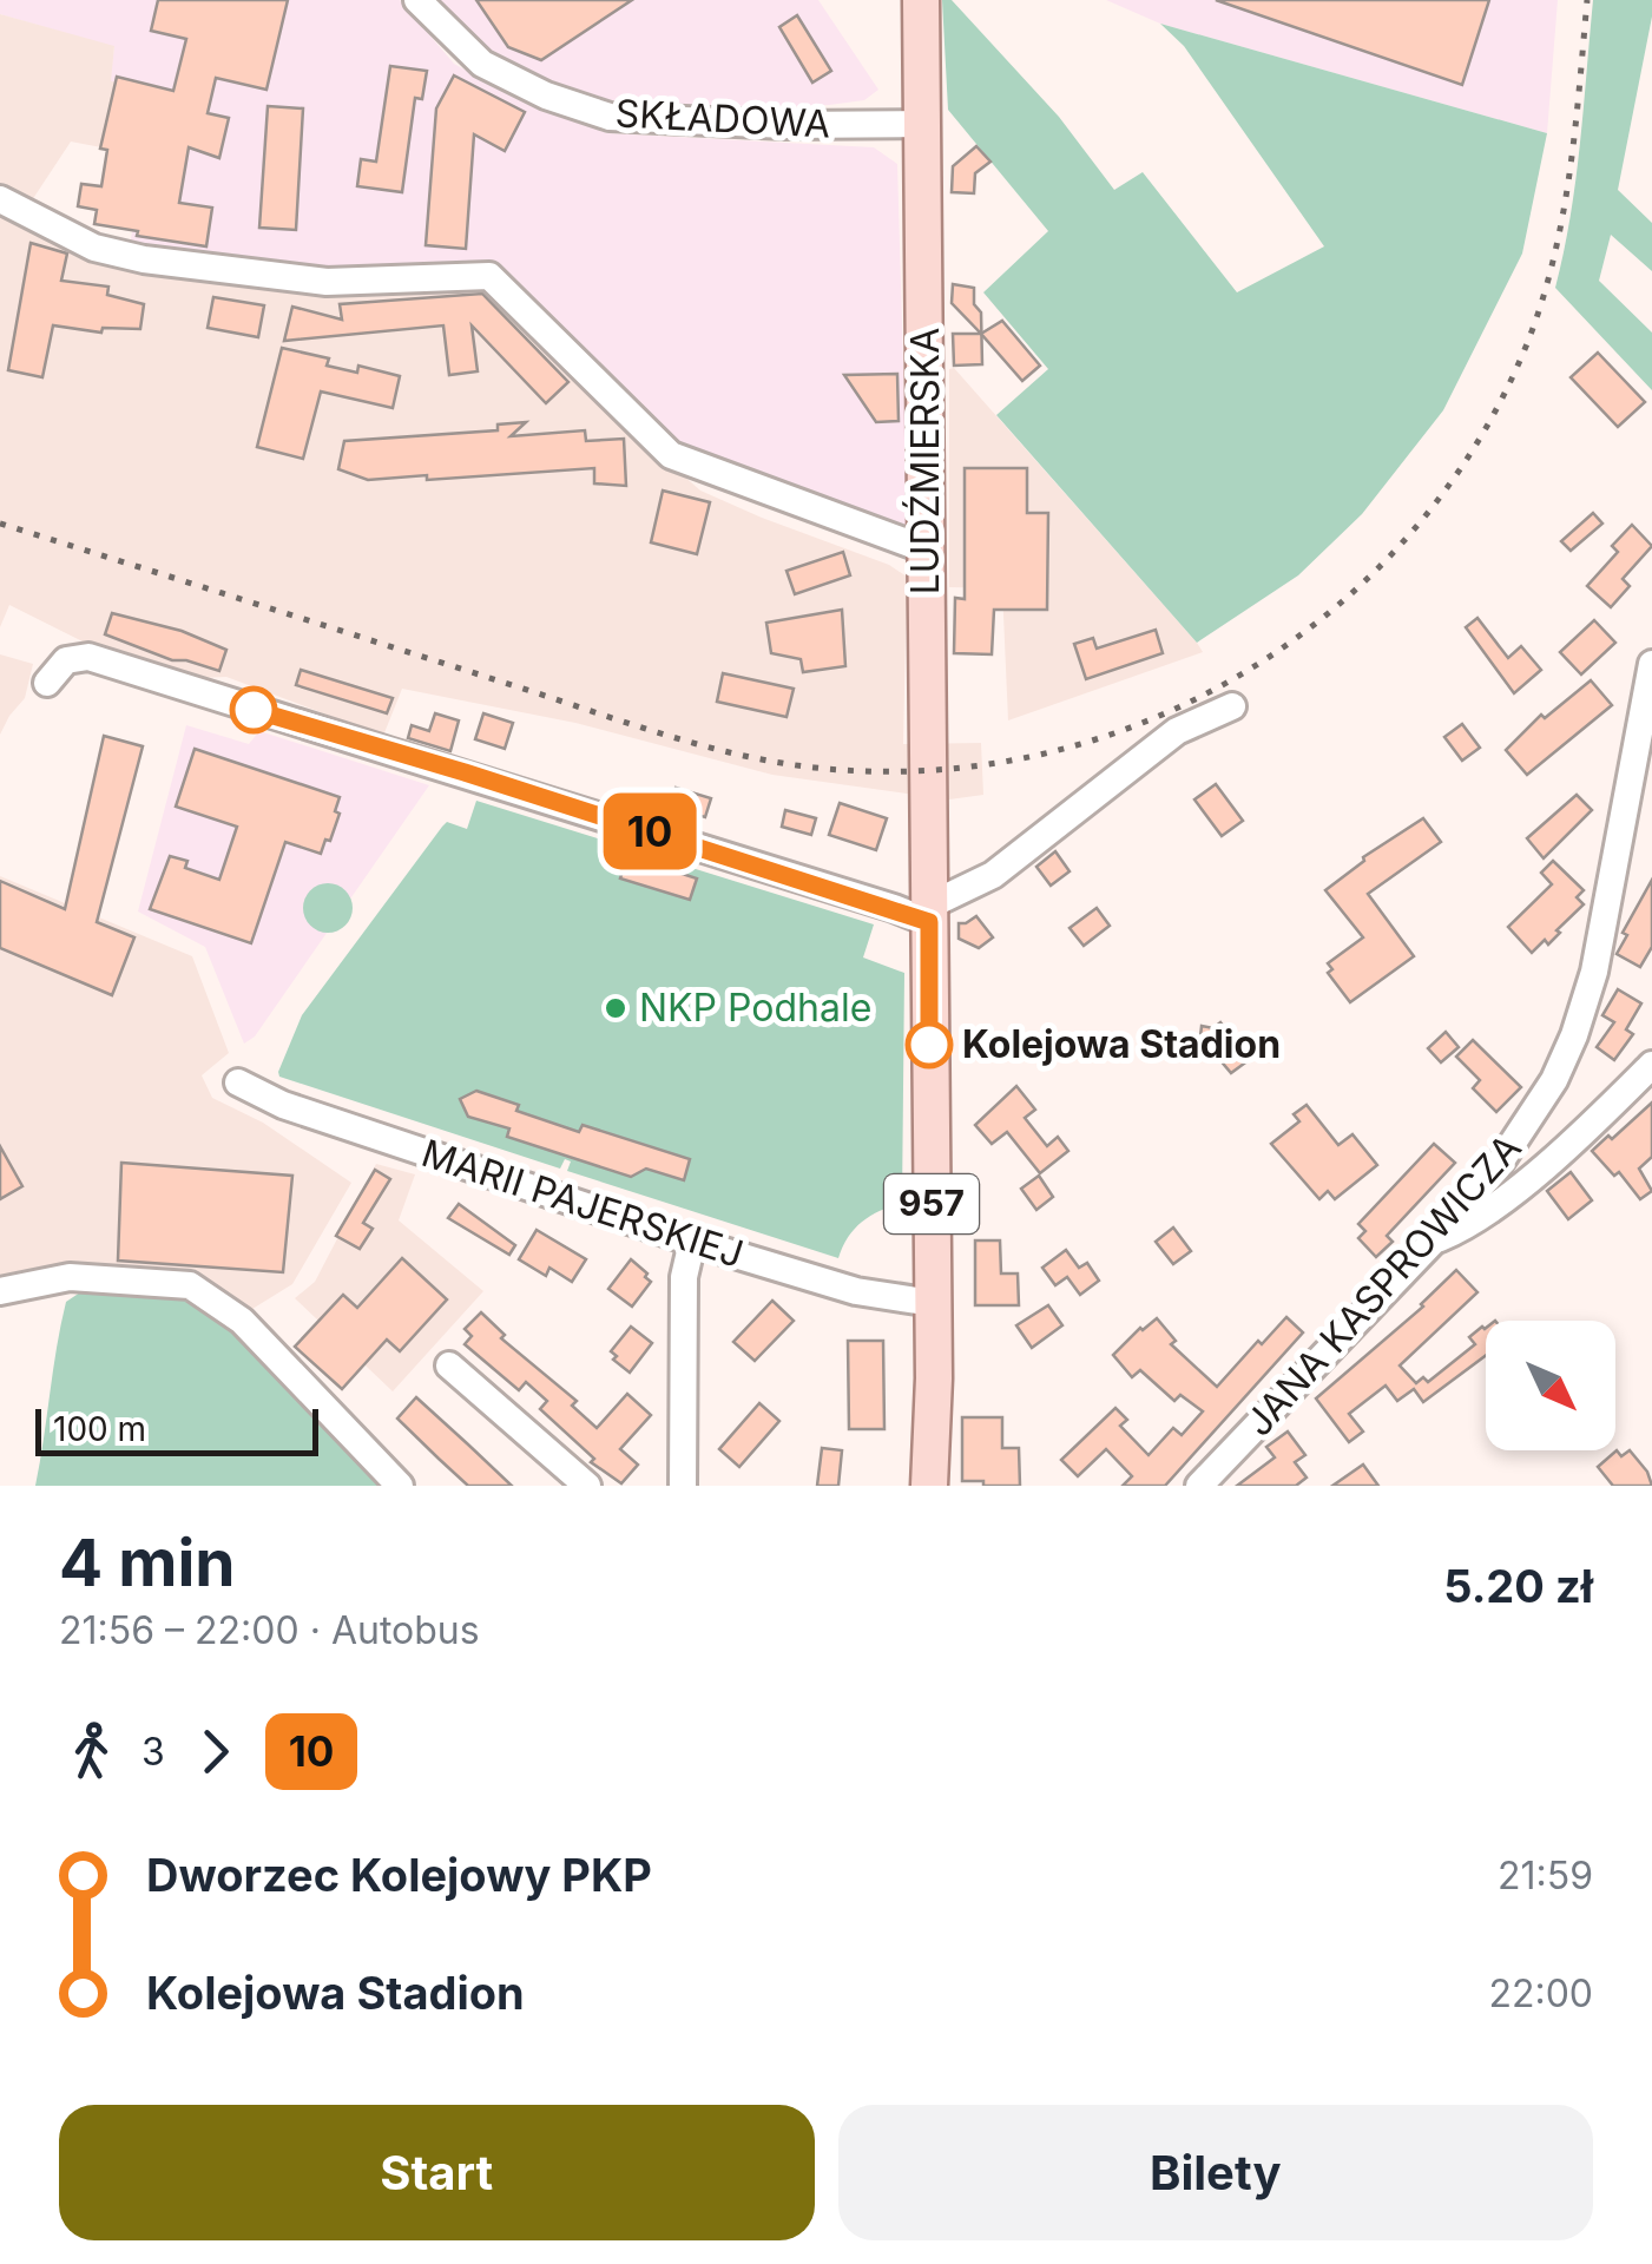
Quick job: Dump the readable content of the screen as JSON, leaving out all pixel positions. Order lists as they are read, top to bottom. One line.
{"streets":{"main road":["LUDŹMIERSKA","957"],"street":["SKŁADOWA","MARII PAJERSKIEJ","JANA KASPROWICZA"]},"crossings":[["SKŁADOWA","LUDŹMIERSKA"],["LUDŹMIERSKA","957"],["MARII PAJERSKIEJ","957"]],"places":["NKP Podhale","Kolejowa Stadion"],"lines":["bus line 10"],"scale_bar":"100 m","north":"bottom right","page":{"on_map":"10","scale":"100 m","heading":["4 min","21:56 – 22:00 · Autobus","5.20 zł"],"legs":["3","10"],"list":[{"name":"Dworzec Kolejowy PKP","value":"21:59"},{"name":"Kolejowa Stadion","value":"22:00"}],"buttons":["Start","Bilety"]}}
